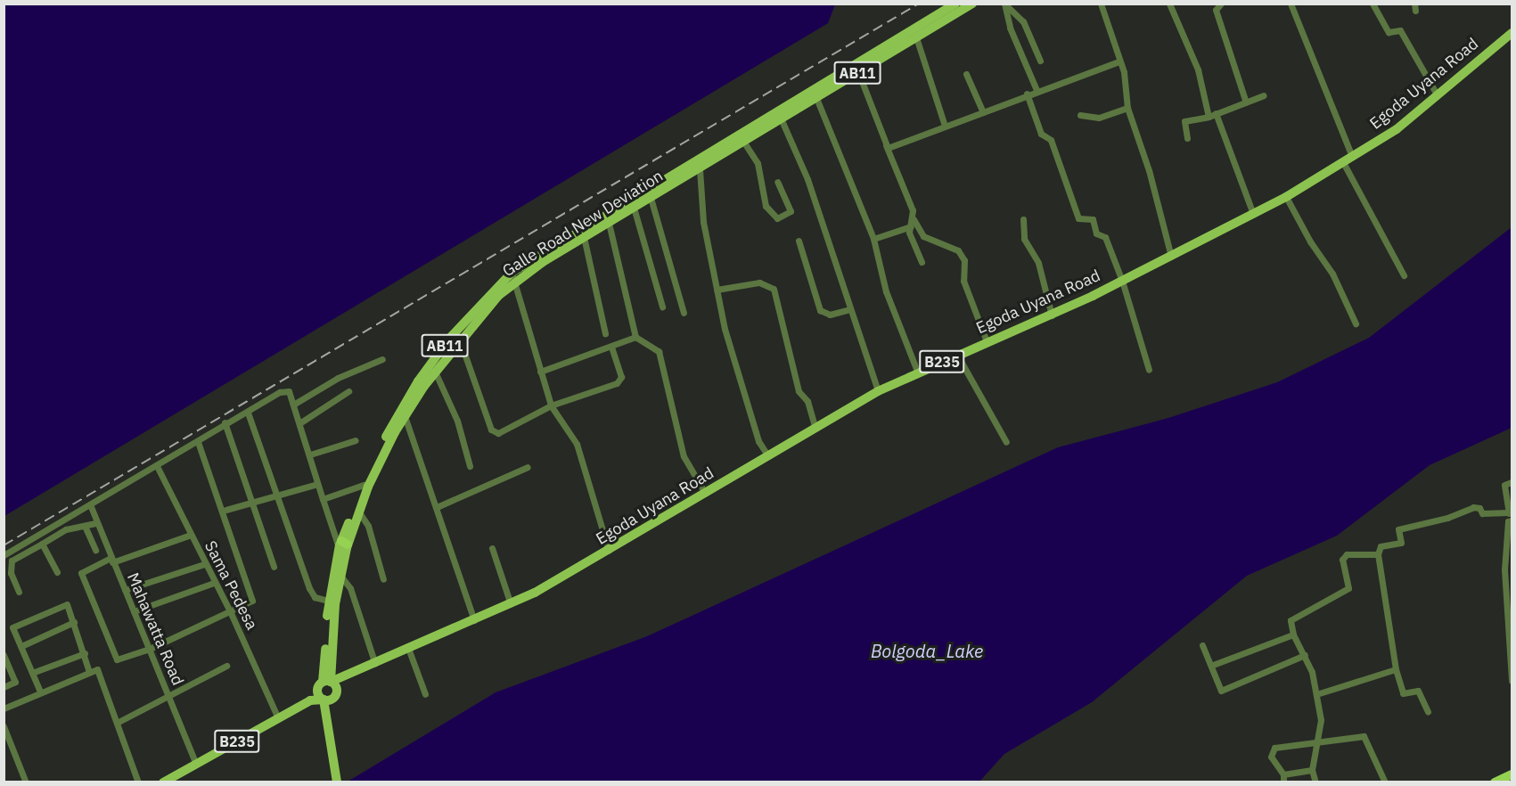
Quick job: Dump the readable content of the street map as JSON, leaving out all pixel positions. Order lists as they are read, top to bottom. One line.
{"streets":{"main road":["AB11","Egoda Uyana Road","Galle Road New Deviation","B235"],"street":["Sama Pedesa","Mahawatta Road"]},"crossings":[["Egoda Uyana Road","Galle Road New Deviation"],["Egoda Uyana Road","B235"],["Galle Road New Deviation","B235"],["B235","Sama Pedesa"],["B235","Mahawatta Road"]],"water":["Bolgoda_Lake"]}
